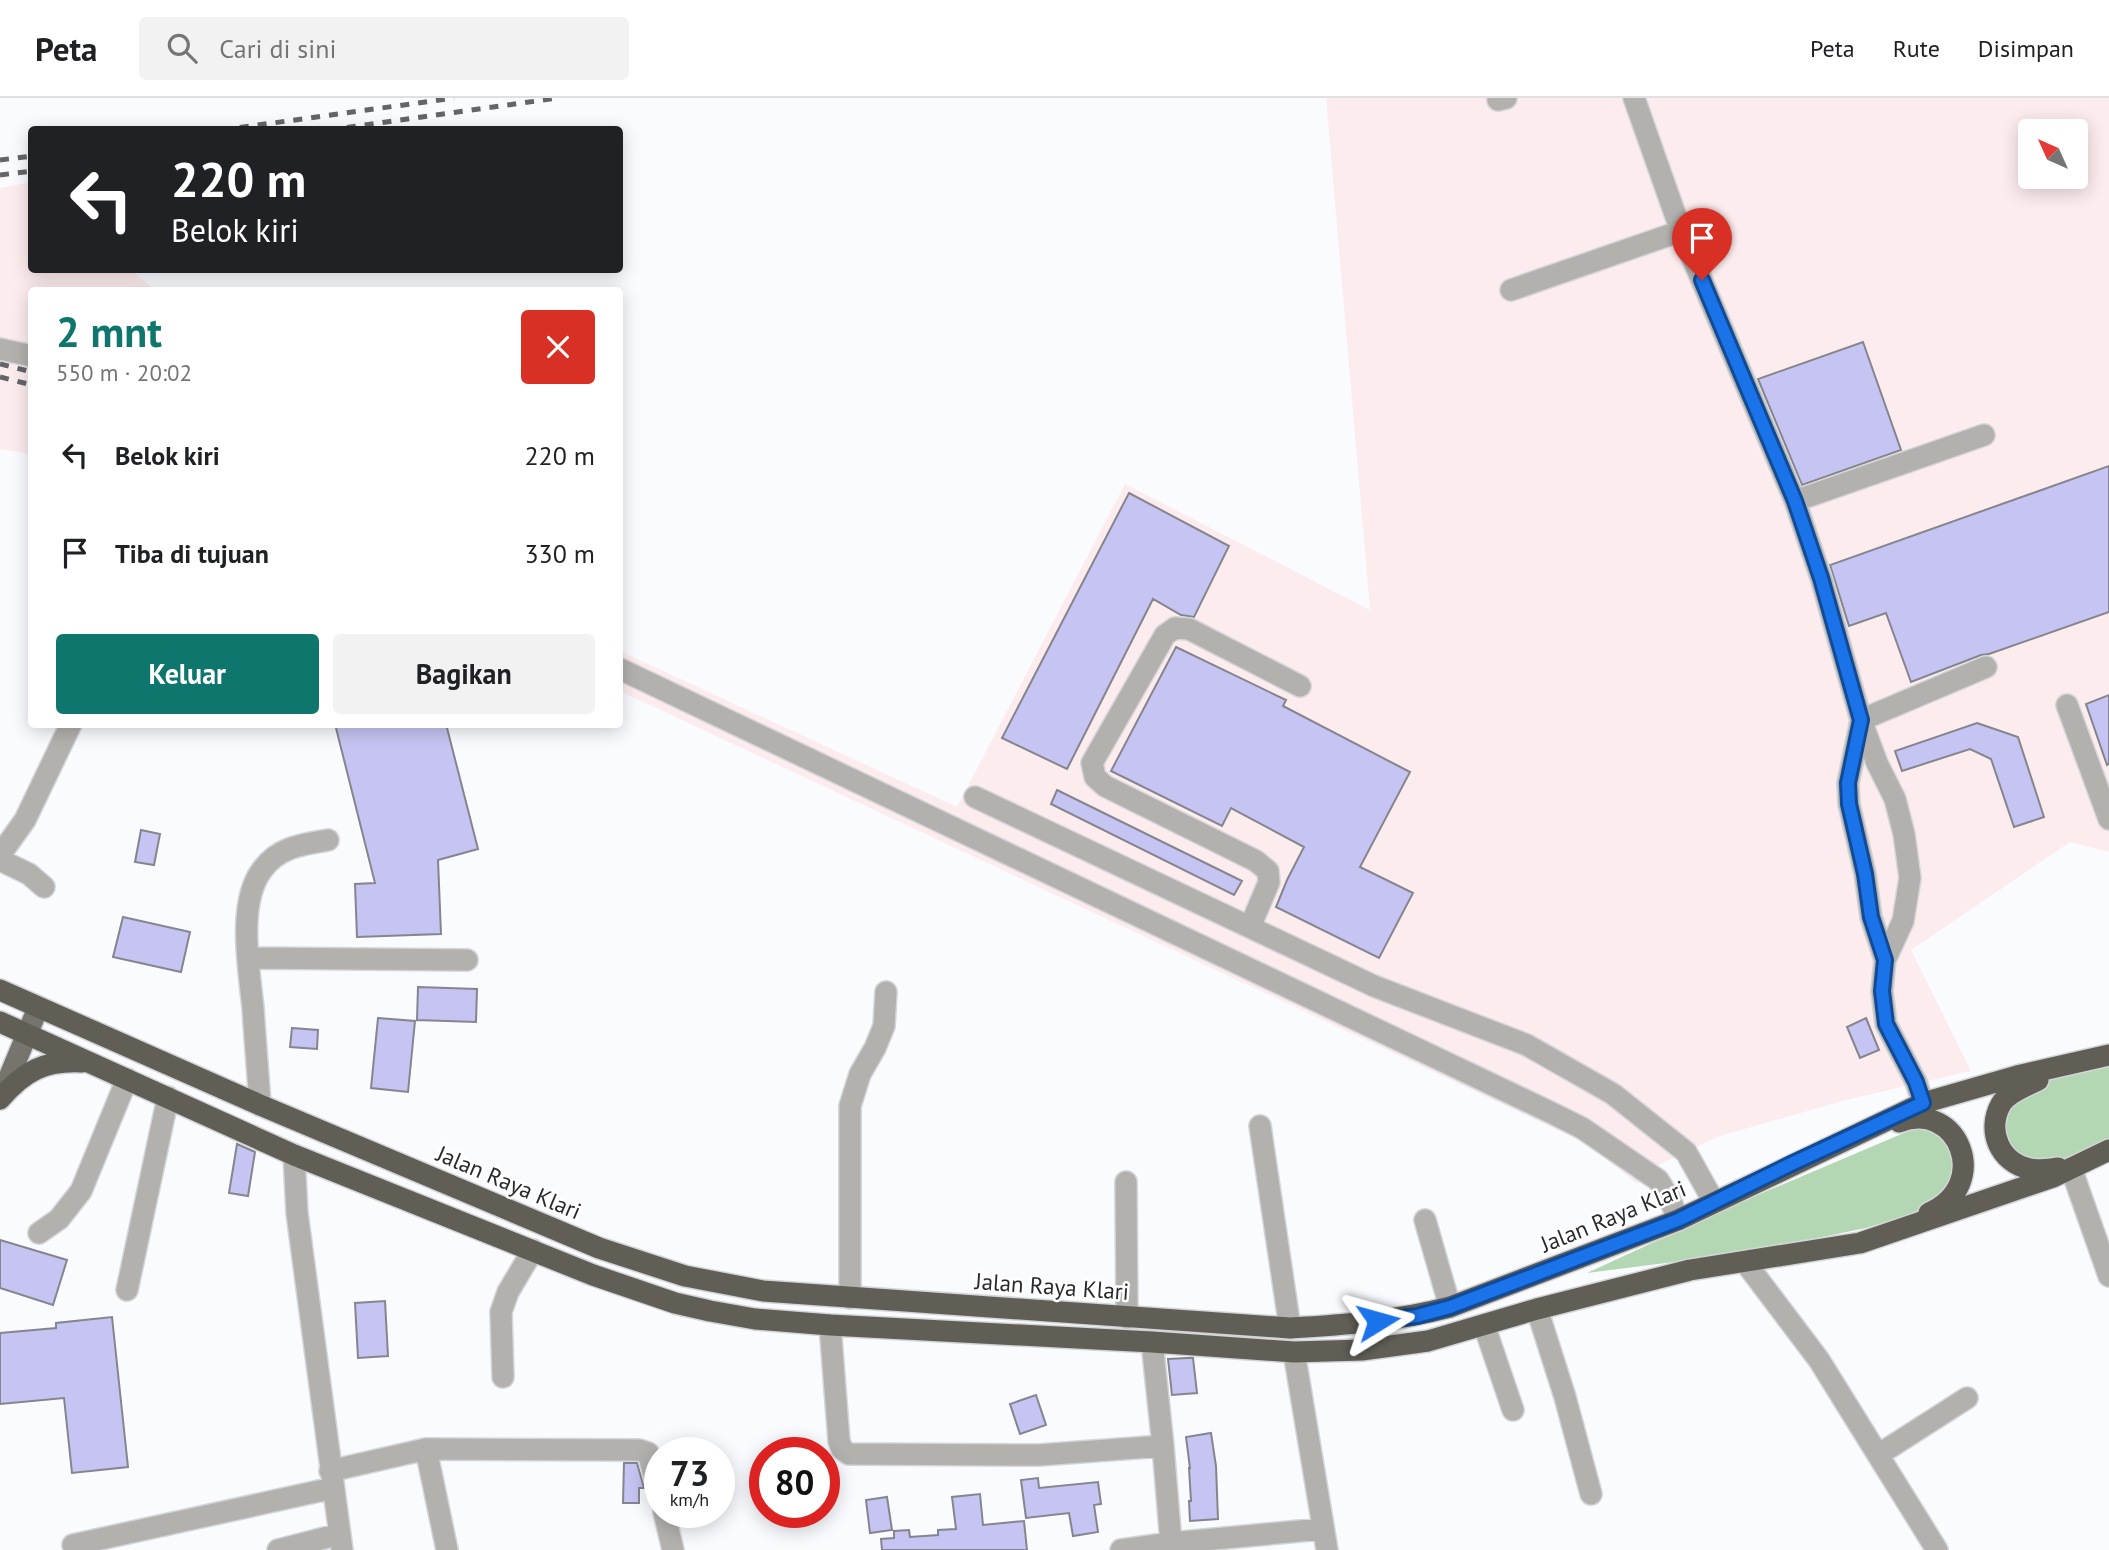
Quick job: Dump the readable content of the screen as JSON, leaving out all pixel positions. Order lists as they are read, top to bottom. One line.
{"streets":{"highway":["Jalan Raya Klari"]},"north":"top left","page":{"header":"Peta","search":"Cari di sini","nav":["Peta","Rute","Disimpan"],"turn":["220 m","Belok kiri"],"heading":["2 mnt","550 m · 20:02"],"list":[{"name":"Belok kiri","value":"220 m"},{"name":"Tiba di tujuan","value":"330 m"}],"buttons":["Keluar","Bagikan"],"speed":"73 km/h","limit":"80"}}
